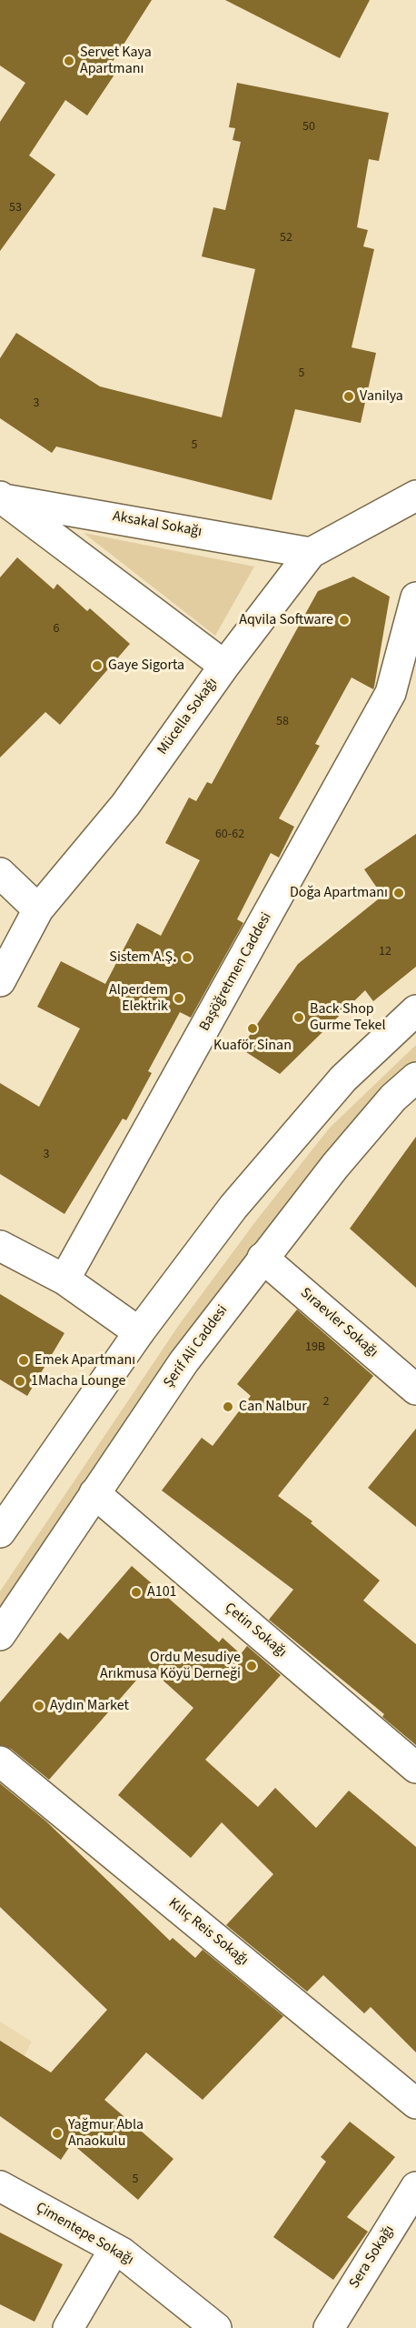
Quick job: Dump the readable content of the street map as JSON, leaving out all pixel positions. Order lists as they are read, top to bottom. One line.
{"streets":{"street":["Aksakal Sokağı","Mücella Sokağı","Başöğretmen Caddesi","Sıraevler Sokağı","Şerif Ali Caddesi","Çetin Sokağı","Kılıç Reis Sokağı","Çimentepe Sokağı","Sera Sokağı"]},"crossings":[["Aksakal Sokağı","Mücella Sokağı"],["Sıraevler Sokağı","Şerif Ali Caddesi"],["Şerif Ali Caddesi","Çetin Sokağı"]],"places":["Servet Kaya Apartmanı","Vanilya","Aqvila Software","Gaye Sigorta","Doğa Apartmanı","Sistem A.Ş.","Alperdem Elektrik","Back Shop Gurme Tekel","Kuaför Sinan","Emek Apartmanı","1Macha Lounge","Can Nalbur","A101","Ordu Mesudiye Arıkmusa Köyü Derneği","Aydın Market","Yağmur Abla Anaokulu"],"house_numbers":["50","53","52","5","3","5","6","58","60-62","12","3","19B","2","5"]}
